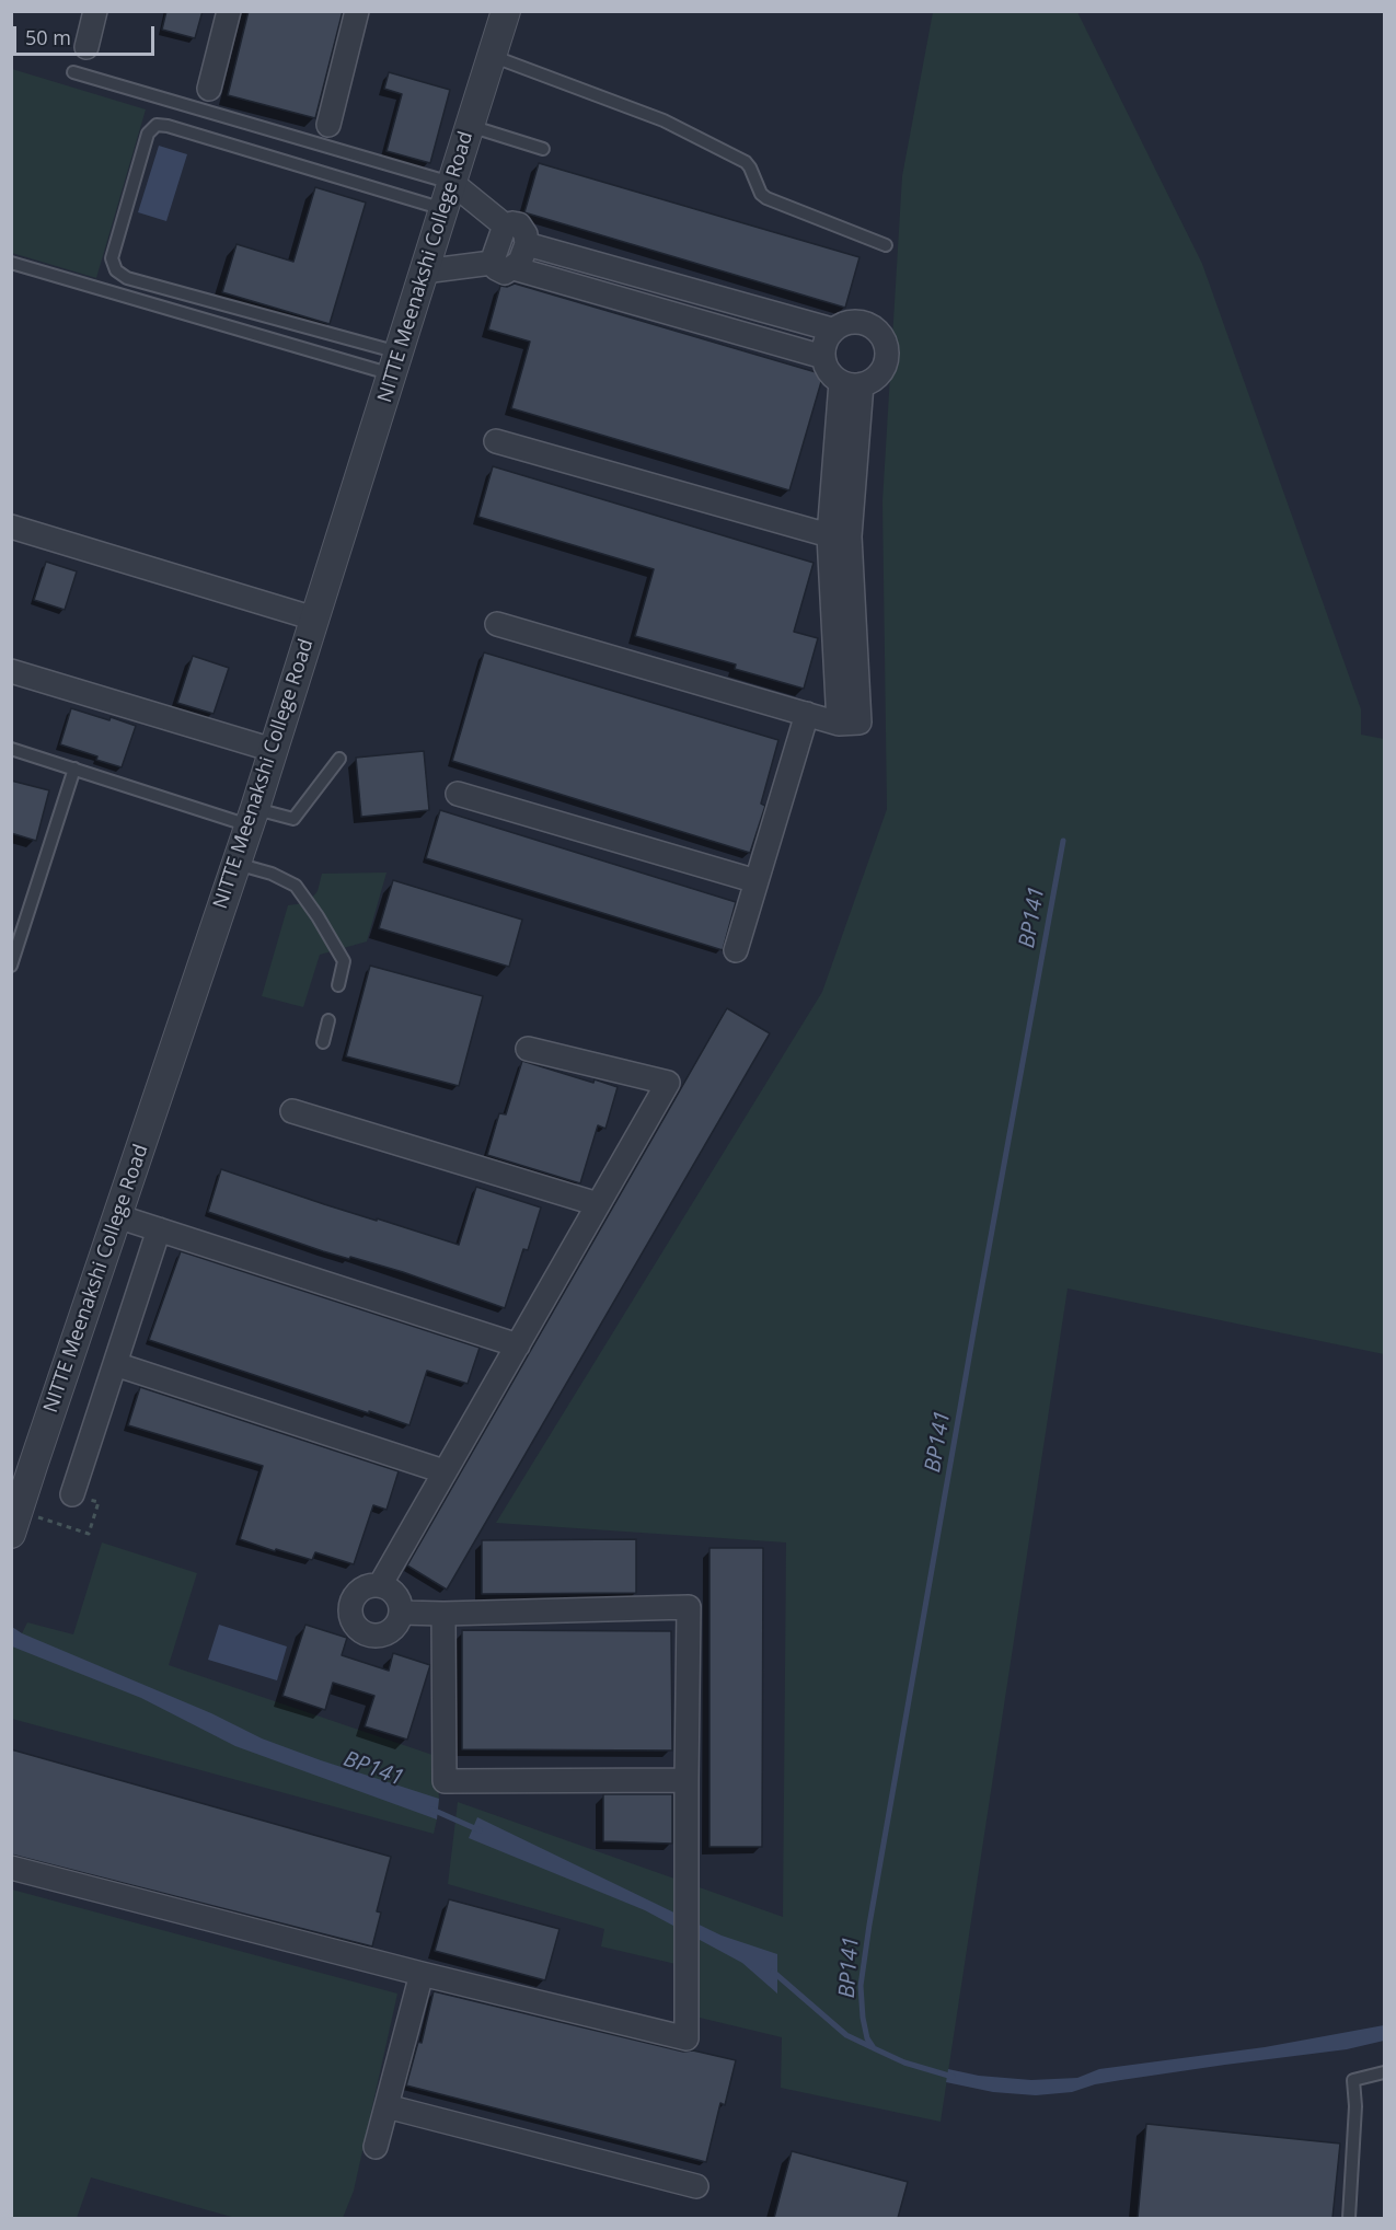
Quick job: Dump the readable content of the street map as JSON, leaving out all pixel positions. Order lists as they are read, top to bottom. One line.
{"streets":{"street":["NITTE Meenakshi College Road"]},"water":["BP141"],"scale_bar":"50 m"}
